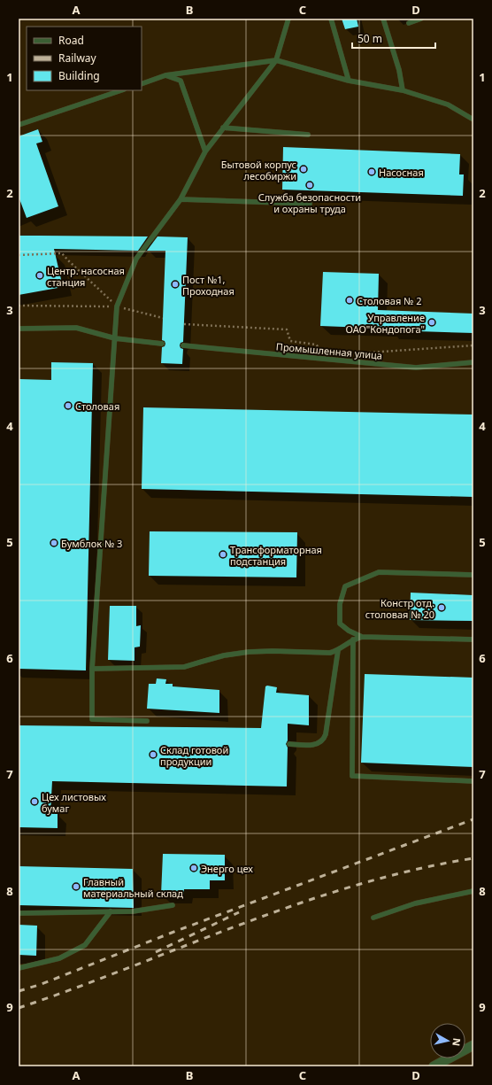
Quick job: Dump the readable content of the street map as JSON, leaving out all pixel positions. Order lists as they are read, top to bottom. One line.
{"streets":{"lane":["Промышленная улица"]},"places":["Бытовой корпус лесобиржи","Насосная","Служба безопасности и охраны труда","Центр. насосная станция","Пост №1, Проходная","Столовая № 2","Управление ОАО\"Кондопога\"","Столовая","Бумблок № 3","Трансформаторная подстанция","Констр отд. столовая № 20","Склад готовой продукции","Цех листовых бумаг","Энерго цех","Главный материальный склад"],"legend":["Road","Railway","Building"],"scale_bar":"50 m","north":"right","grid":{"columns":["A","B","C","D"],"rows":["1","2","3","4","5","6","7","8","9"]}}
